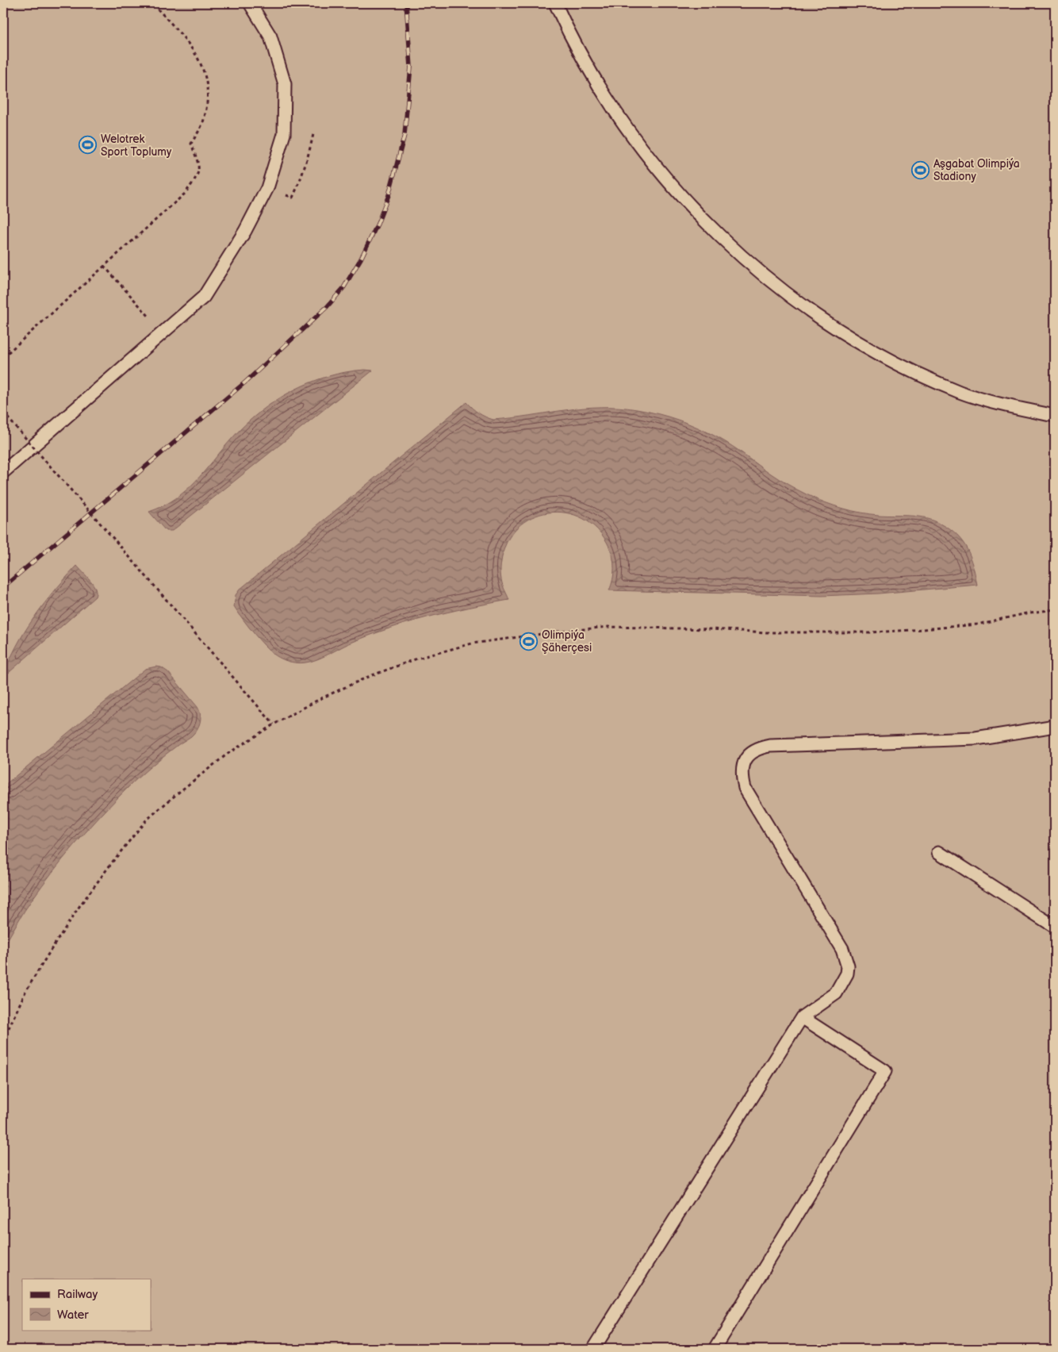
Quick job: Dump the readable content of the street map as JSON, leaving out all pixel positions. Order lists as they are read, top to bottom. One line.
{"places":{"sports":["Welotrek Sport Toplumy","Aşgabat Olimpiýa Stadiony","Olimpiýa Şäherçesi"]},"legend":["Railway","Water"]}
